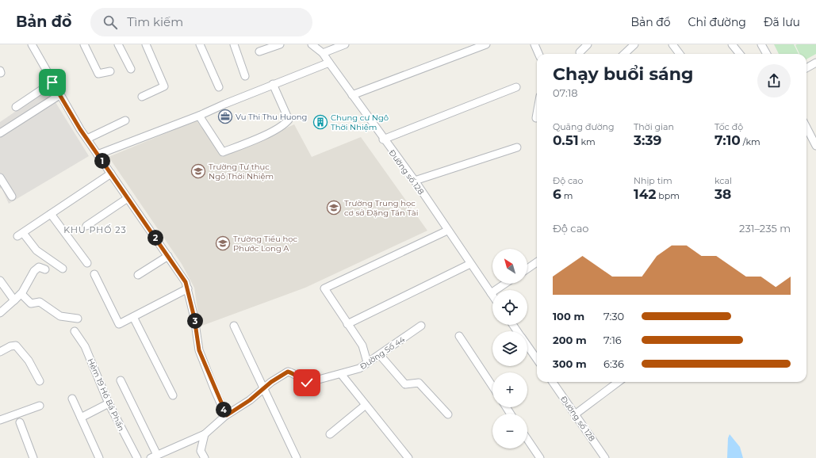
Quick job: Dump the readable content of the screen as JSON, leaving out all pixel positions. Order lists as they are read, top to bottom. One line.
{"streets":{"street":["Đường số 128","Đường Số 44","Hẻm 19 Hồ Bá Phấn"]},"districts":["KHU PHỐ 23"],"places":{"office":["Vu Thi Thu Huong"],"building":["Chung cư Ngô Thời Nhiệm"],"school or university":["Trường Tư thục Ngô Thời Nhiệm","Trường Trung học cơ sở Đặng Tấn Tài","Trường Tiểu học Phước Long A"]},"north":"top left","page":{"header":"Bản đồ","search":"Tìm kiếm","nav":["Bản đồ","Chỉ đường","Đã lưu"],"heading":["Chạy buổi sáng","07:18"],"stats":[["Quãng đường","0.51 km"],["Thời gian","3:39"],["Tốc độ","7:10 /km"],["Độ cao","6 m"],["Nhịp tim","142 bpm"],["kcal","38"]],"pins":["1","2","3","4"],"chart":["Độ cao","231–235 m"],"map_buttons":["+","−"],"list":[{"name":"100 m","note":"7:30"},{"name":"200 m","note":"7:16"},{"name":"300 m","note":"6:36"}]}}
